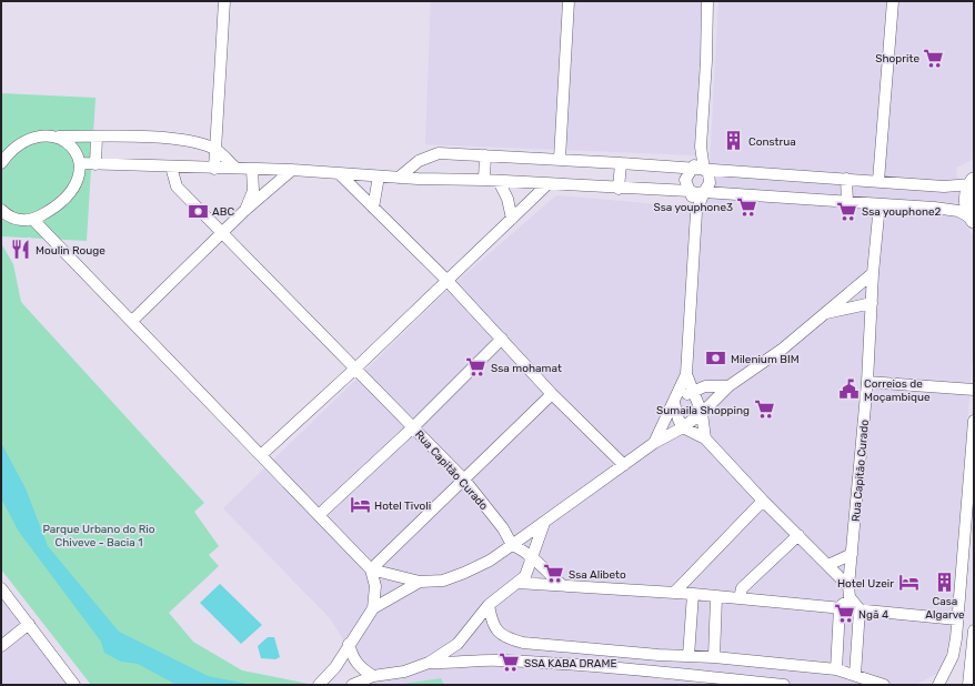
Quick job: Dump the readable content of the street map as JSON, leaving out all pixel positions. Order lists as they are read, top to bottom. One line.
{"streets":{"street":["Rua Capitão Curado"]},"parks":["Parque Urbano do Rio Chiveve - Bacia 1"],"places":{"supermarket":["Shoprite","Ssa youphone3","Ssa youphone2","Ssa mohamat","Sumaila Shopping","Ssa Alibeto","Ngã 4","SSA KABA DRAME"],"building":["Construa","Casa Algarve"],"bank":["ABC","Milenium BIM"],"restaurant":["Moulin Rouge"],"public building":["Correios de Moçambique"],"hotel":["Hotel Tivoli","Hotel Uzeir"]}}
